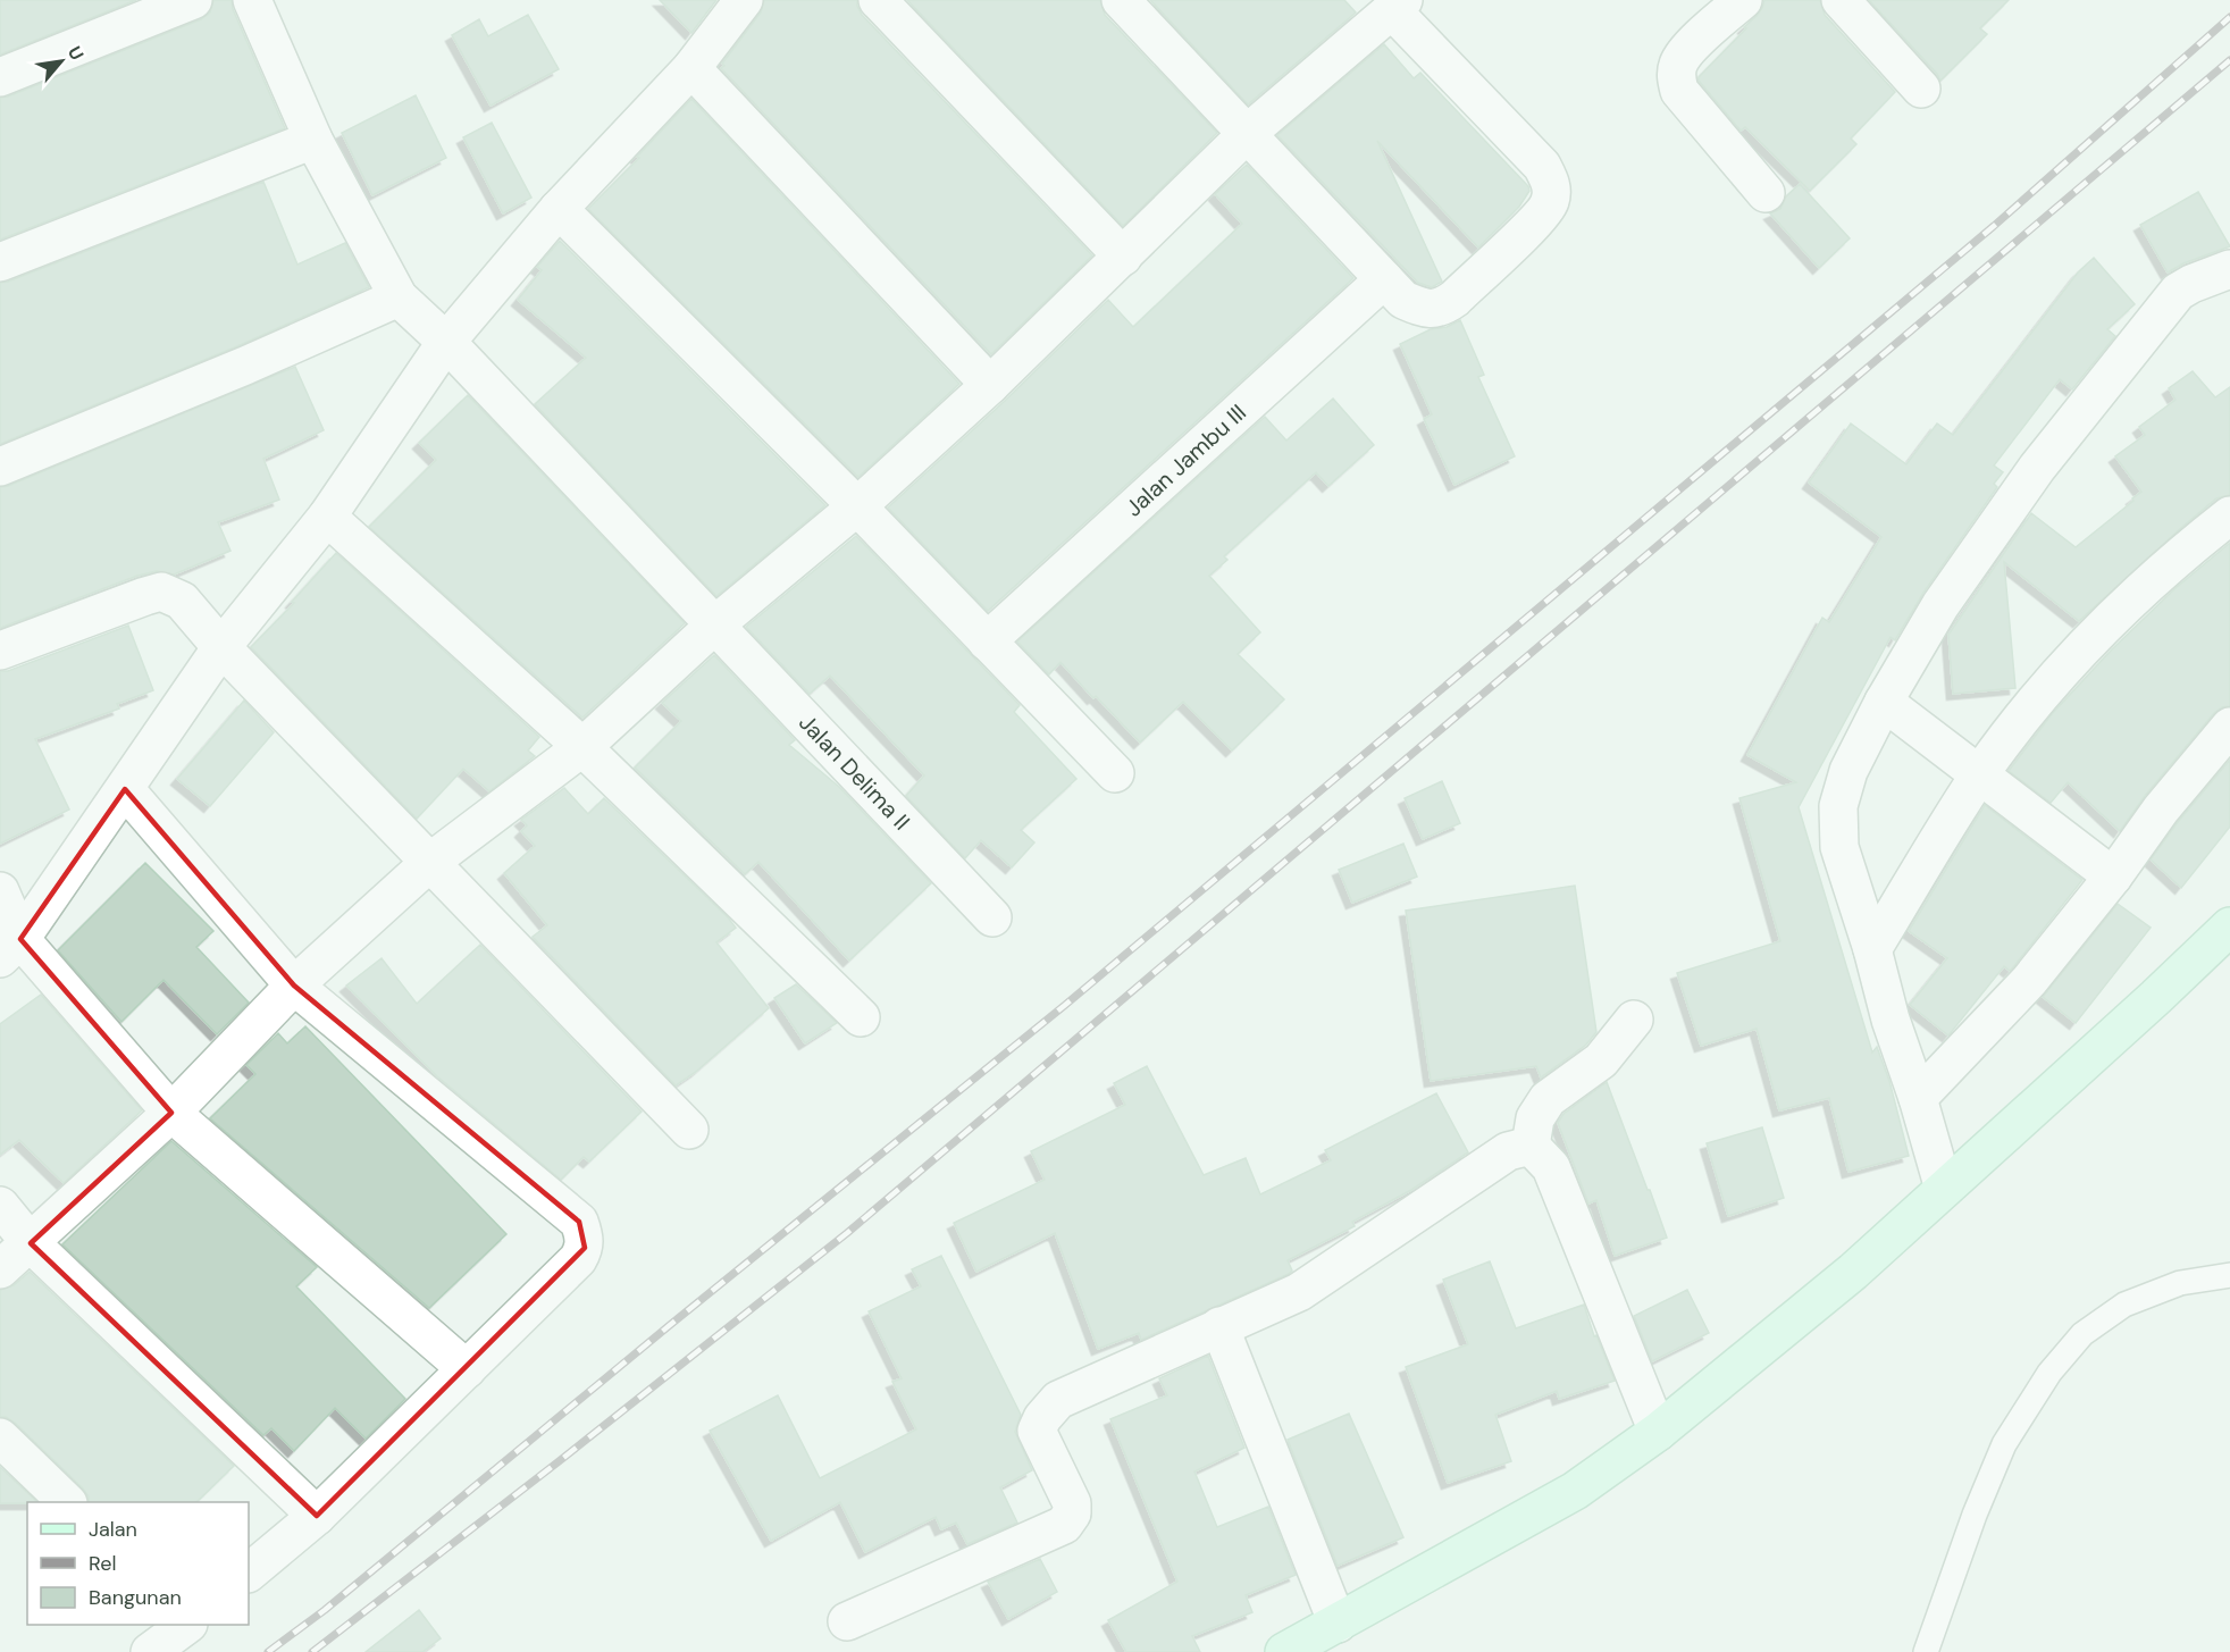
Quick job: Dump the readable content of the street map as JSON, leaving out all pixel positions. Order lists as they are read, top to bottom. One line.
{"streets":{"street":["Jalan Jambu III","Jalan Delima II"]},"legend":["Jalan","Rel","Bangunan"],"north":"top right"}
